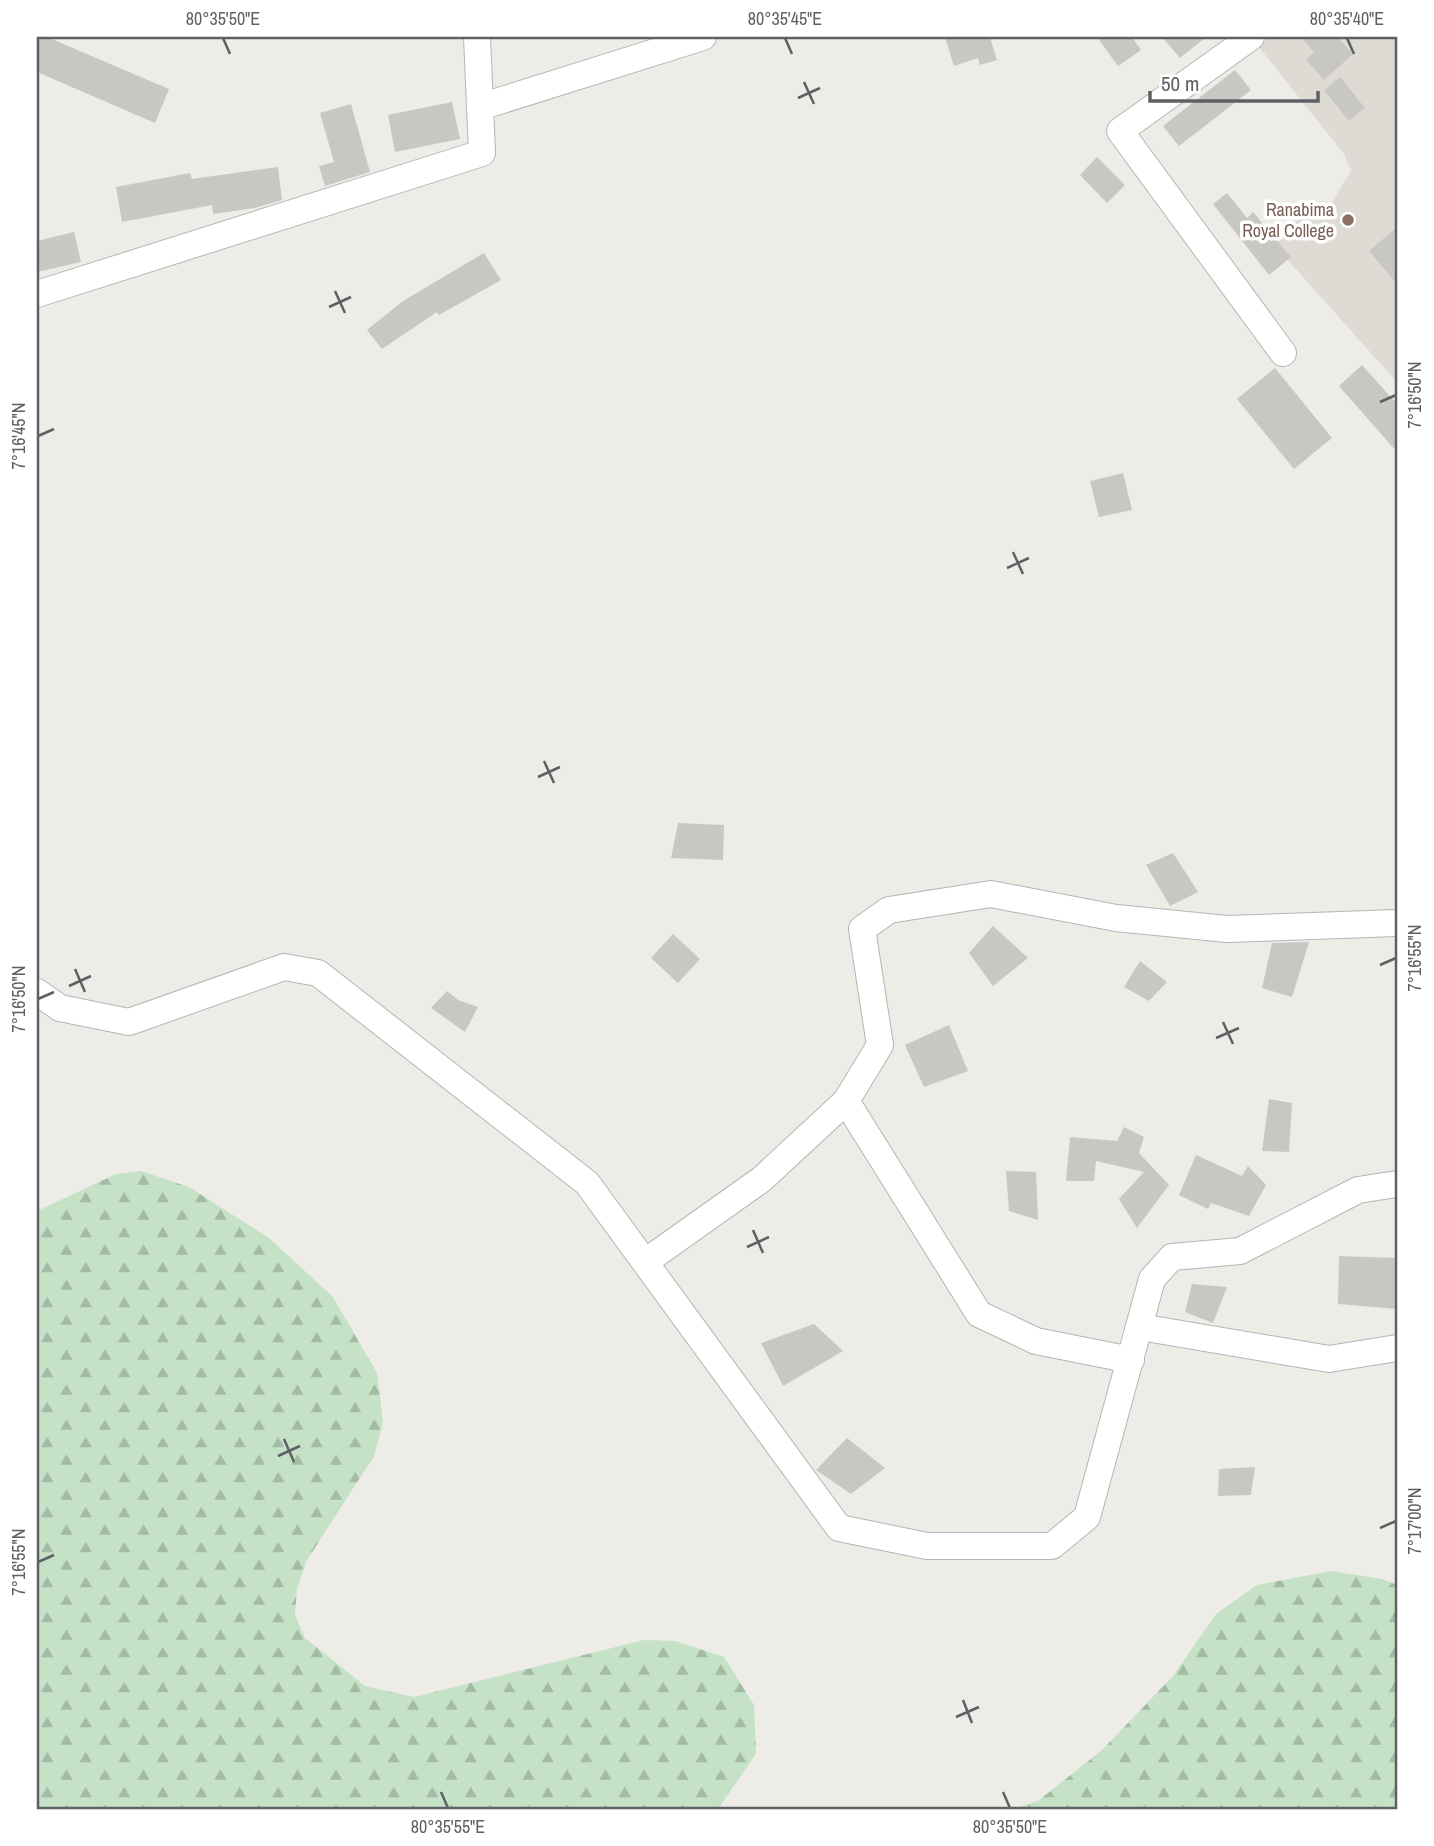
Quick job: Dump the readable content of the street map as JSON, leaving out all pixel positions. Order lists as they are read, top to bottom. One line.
{"places":["Ranabima Royal College"],"scale_bar":"50 m","coordinates":["80°35'50\"E","80°35'45\"E","80°35'40\"E","7°16'50\"N","7°16'45\"N","7°16'55\"N","7°17'00\"N","80°35'55\"E"]}
